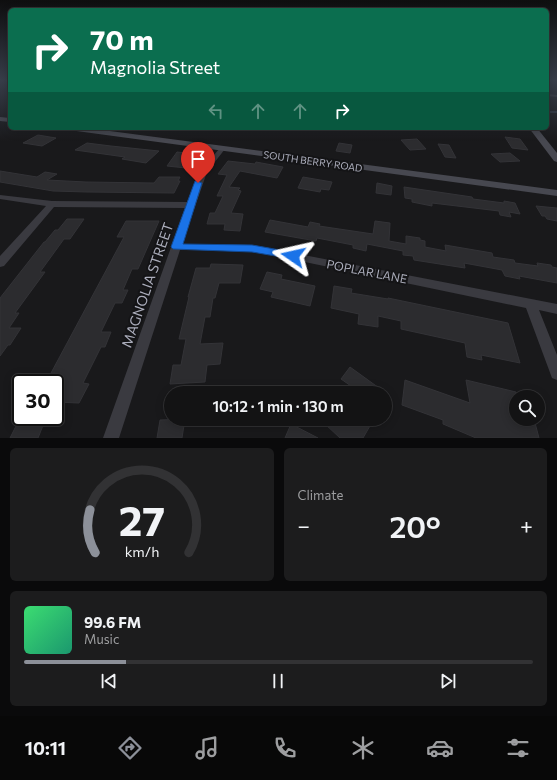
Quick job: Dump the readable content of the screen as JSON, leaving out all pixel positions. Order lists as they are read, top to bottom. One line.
{"streets":{"street":["SOUTH BERRY ROAD","POPLAR LANE","MAGNOLIA STREET"]},"crossings":[["SOUTH BERRY ROAD","MAGNOLIA STREET"],["POPLAR LANE","MAGNOLIA STREET"]],"page":{"turn":["70 m","Magnolia Street"],"limit":"30","trip":"10:12 · 1 min · 130 m","tile":"Climate","heat":["−","20°","+"],"song":["99.6 FM","Music"],"tabs":"10:11","gauge":["27","km/h"]}}
